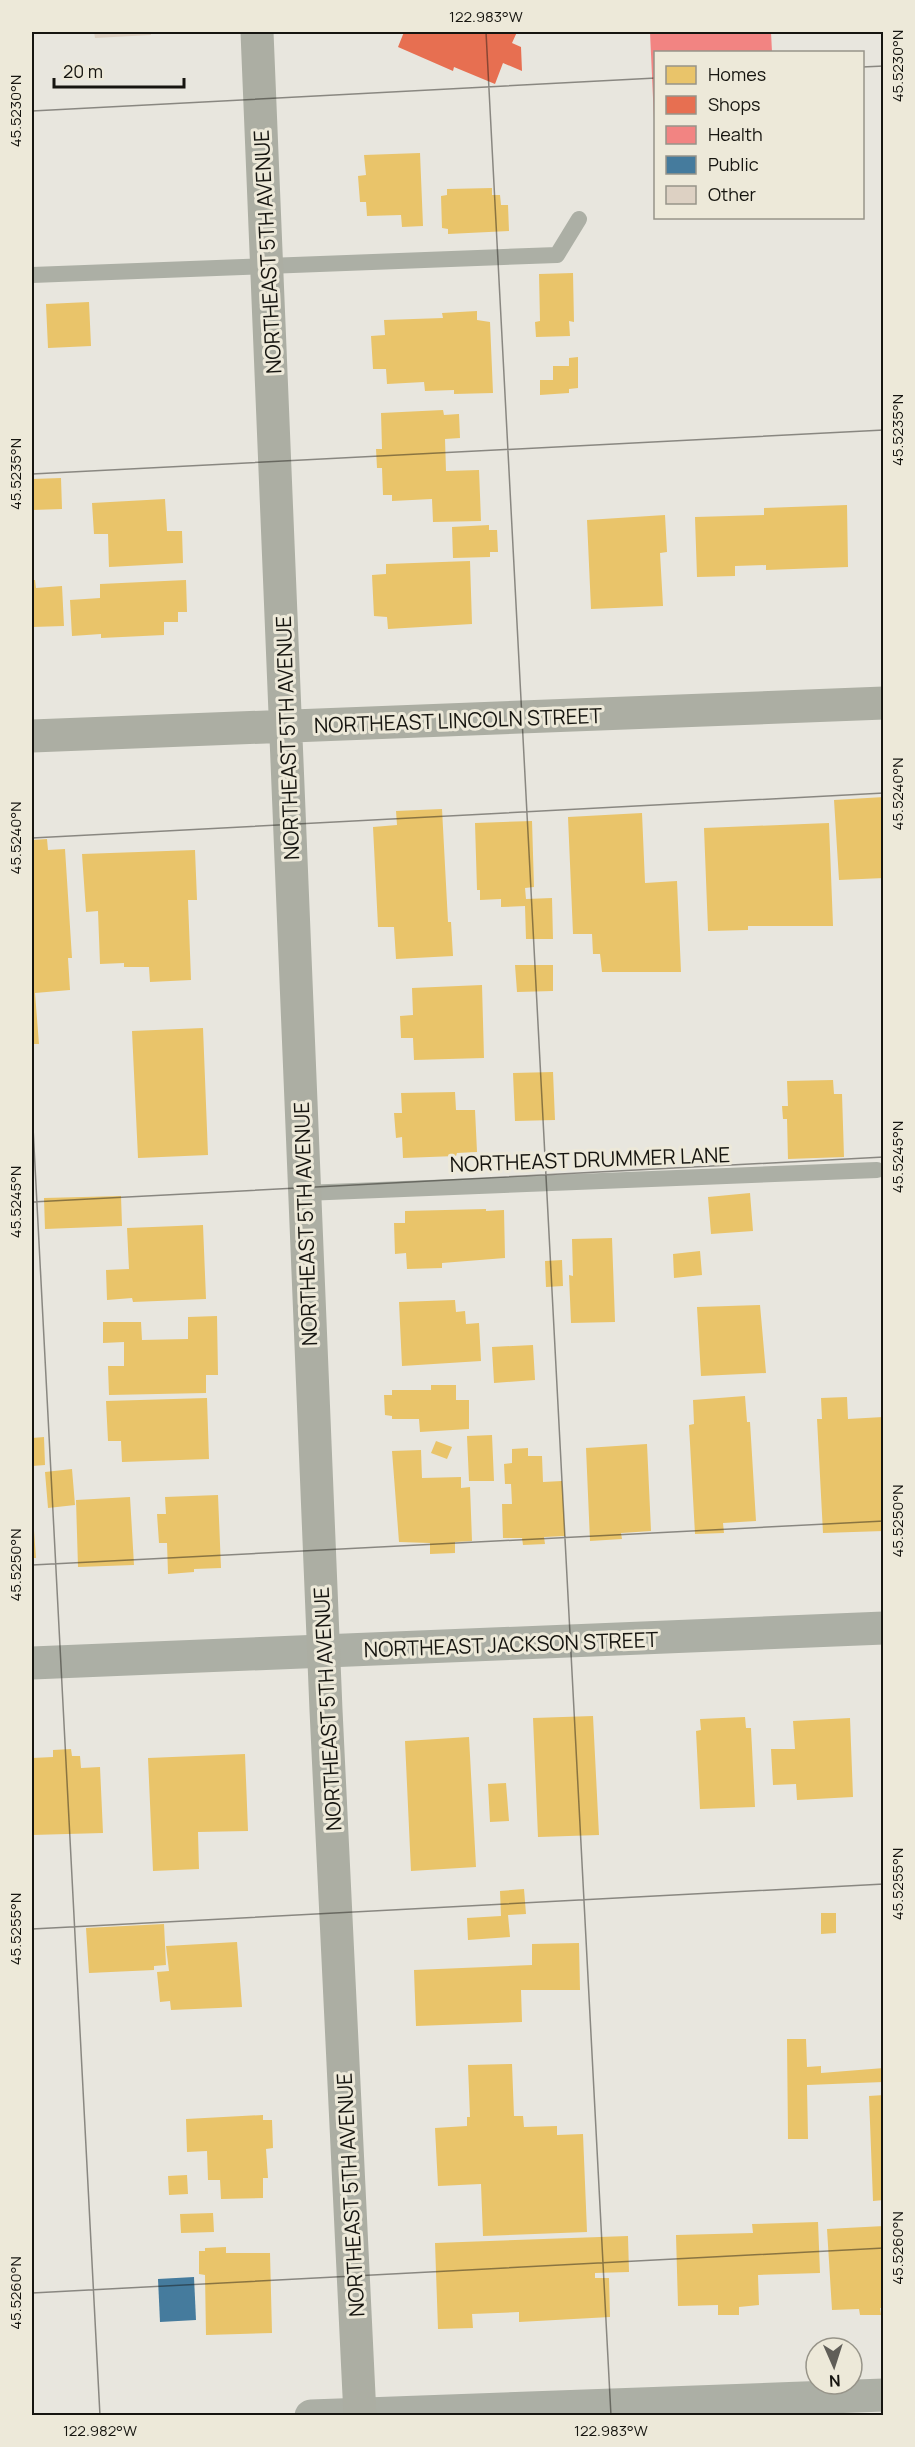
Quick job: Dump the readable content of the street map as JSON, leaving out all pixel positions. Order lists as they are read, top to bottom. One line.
{"streets":{"street":["NORTHEAST 5TH AVENUE","NORTHEAST LINCOLN STREET","NORTHEAST JACKSON STREET"],"lane":["NORTHEAST DRUMMER LANE"]},"crossings":[["NORTHEAST 5TH AVENUE","NORTHEAST LINCOLN STREET"],["NORTHEAST 5TH AVENUE","NORTHEAST DRUMMER LANE"],["NORTHEAST 5TH AVENUE","NORTHEAST JACKSON STREET"]],"legend":["Homes","Shops","Health","Public","Other"],"scale_bar":"20 m","north":"bottom","coordinates":["122.983°W","45.5230°N","45.5235°N","45.5240°N","45.5245°N","45.5250°N","45.5255°N","45.5260°N","122.982°W"]}
